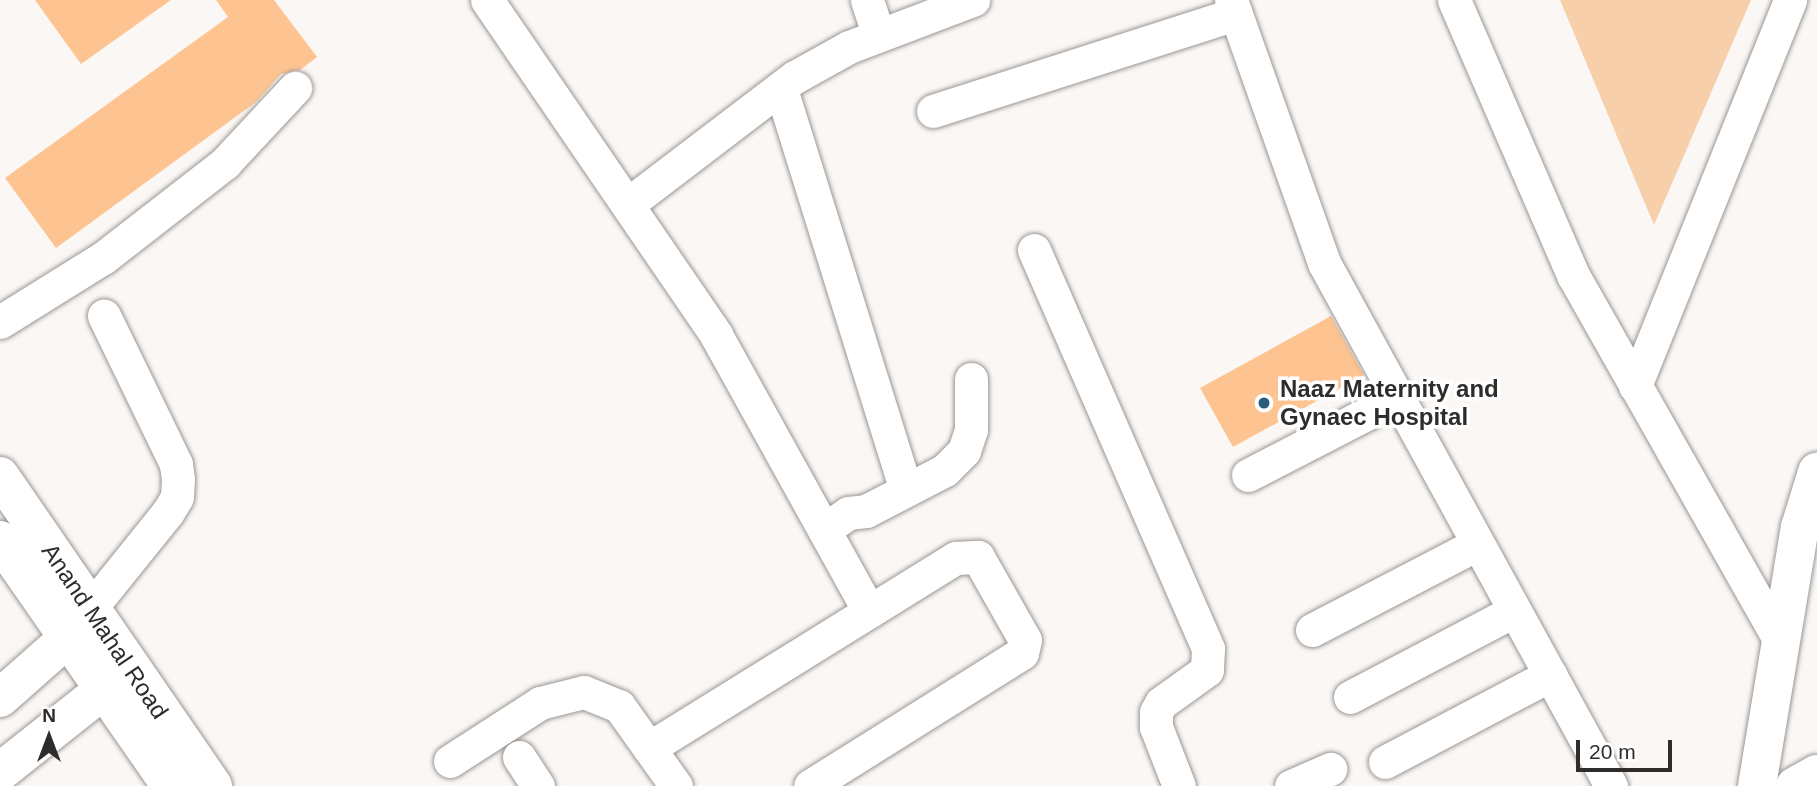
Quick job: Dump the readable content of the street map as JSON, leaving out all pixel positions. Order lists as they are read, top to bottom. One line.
{"streets":{"main road":["Anand Mahal Road"]},"places":["Naaz Maternity and Gynaec Hospital"],"scale_bar":"20 m","north":"top"}
